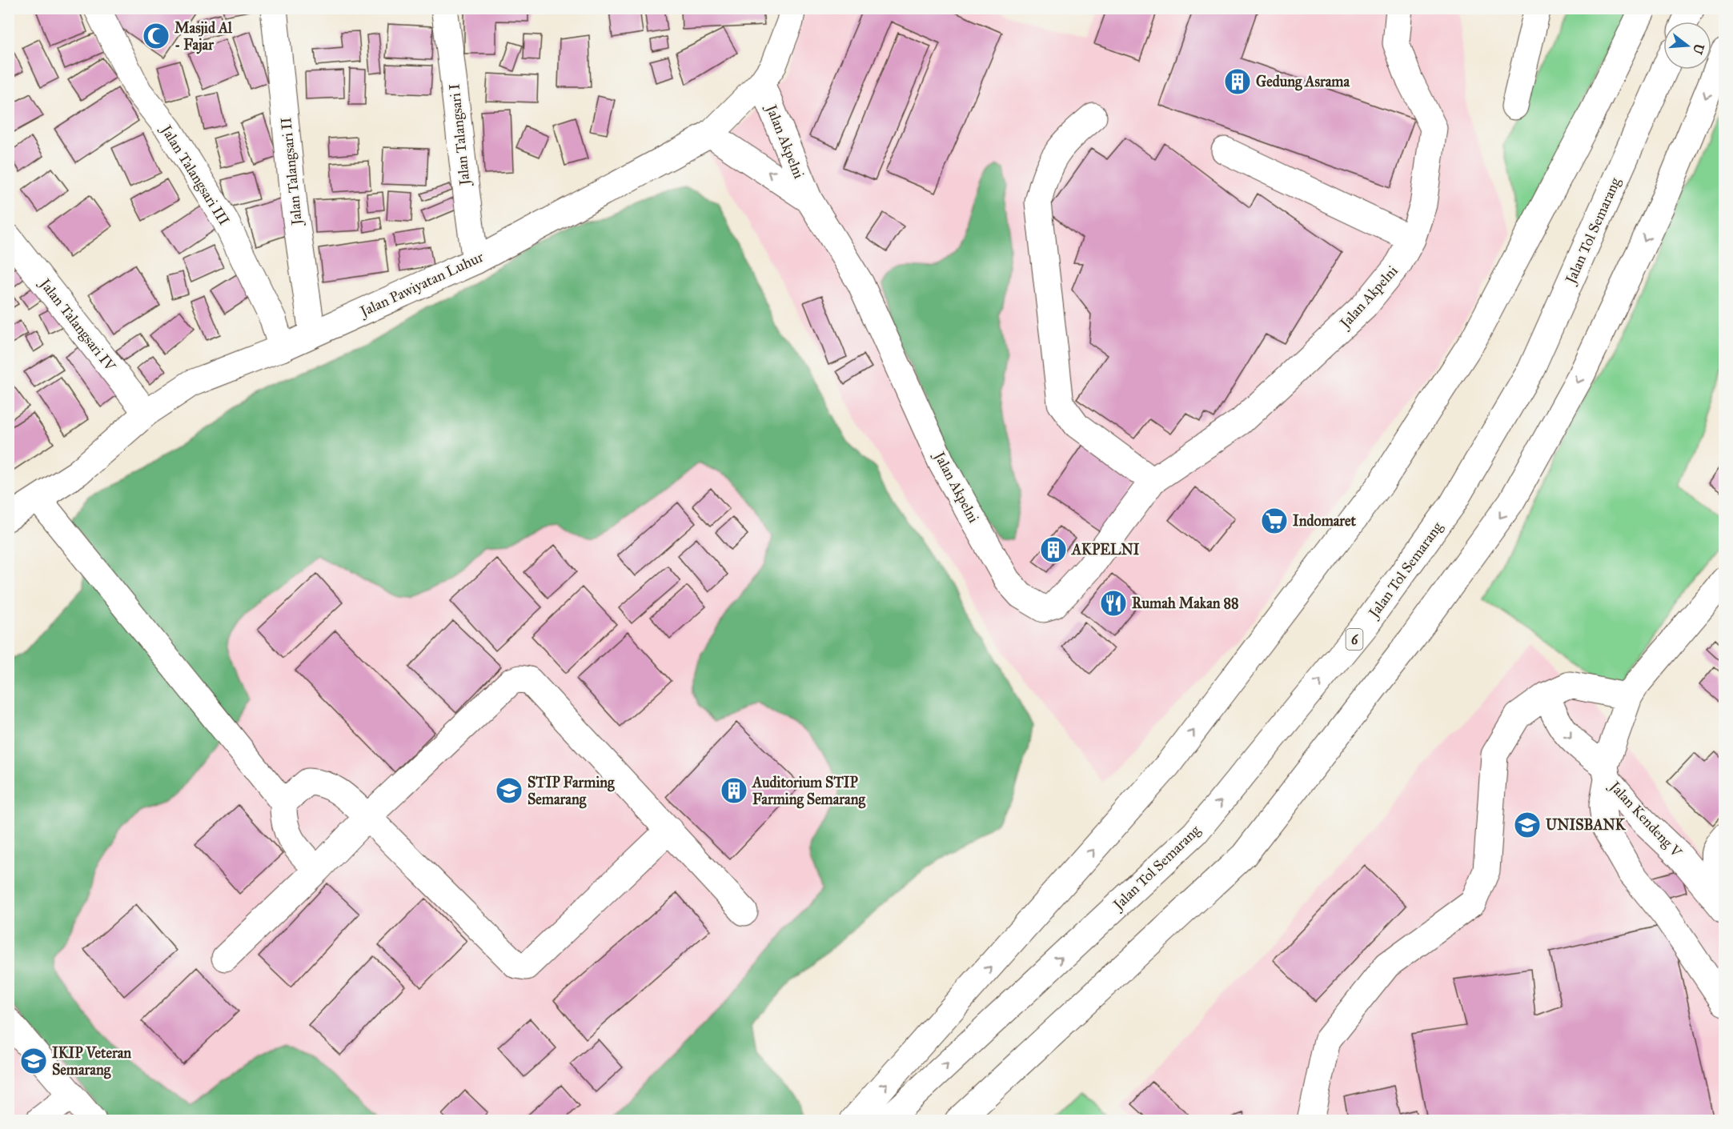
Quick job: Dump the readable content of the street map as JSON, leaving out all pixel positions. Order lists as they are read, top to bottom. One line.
{"streets":{"main road":["Jalan Talangsari I","Jalan Akpelni","Jalan Talangsari II","Jalan Talangsari III","Jalan Tol Semarang","Jalan Pawiyatan Luhur","Jalan Talangsari IV","6","Jalan Kendeng V"]},"crossings":[["Jalan Talangsari I","Jalan Pawiyatan Luhur"],["Jalan Akpelni","Jalan Pawiyatan Luhur"],["Jalan Talangsari II","Jalan Talangsari III"],["Jalan Talangsari II","Jalan Pawiyatan Luhur"],["Jalan Talangsari III","Jalan Pawiyatan Luhur"],["Jalan Pawiyatan Luhur","Jalan Talangsari IV"]],"places":{"mosque":["Masjid Al - Fajar"],"building":["Gedung Asrama","AKPELNI","Auditorium STIP Farming Semarang"],"supermarket":["Indomaret"],"restaurant":["Rumah Makan 88"],"school or university":["STIP Farming Semarang","UNISBANK","IKIP Veteran Semarang"]},"north":"right"}
